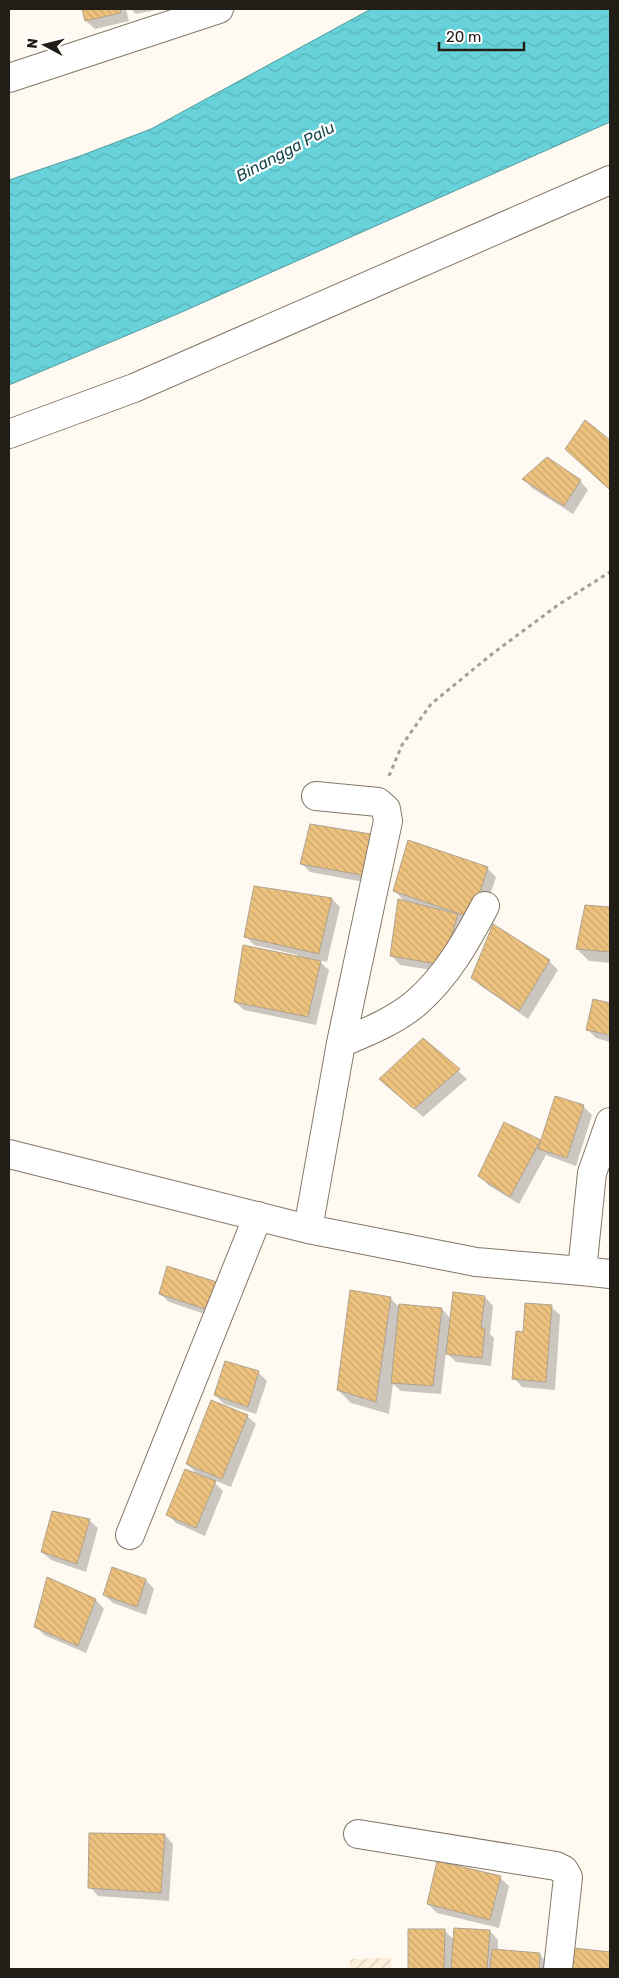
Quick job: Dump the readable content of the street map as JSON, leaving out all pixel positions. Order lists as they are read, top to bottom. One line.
{"water":["Binangga Palu"],"scale_bar":"20 m","north":"left"}
